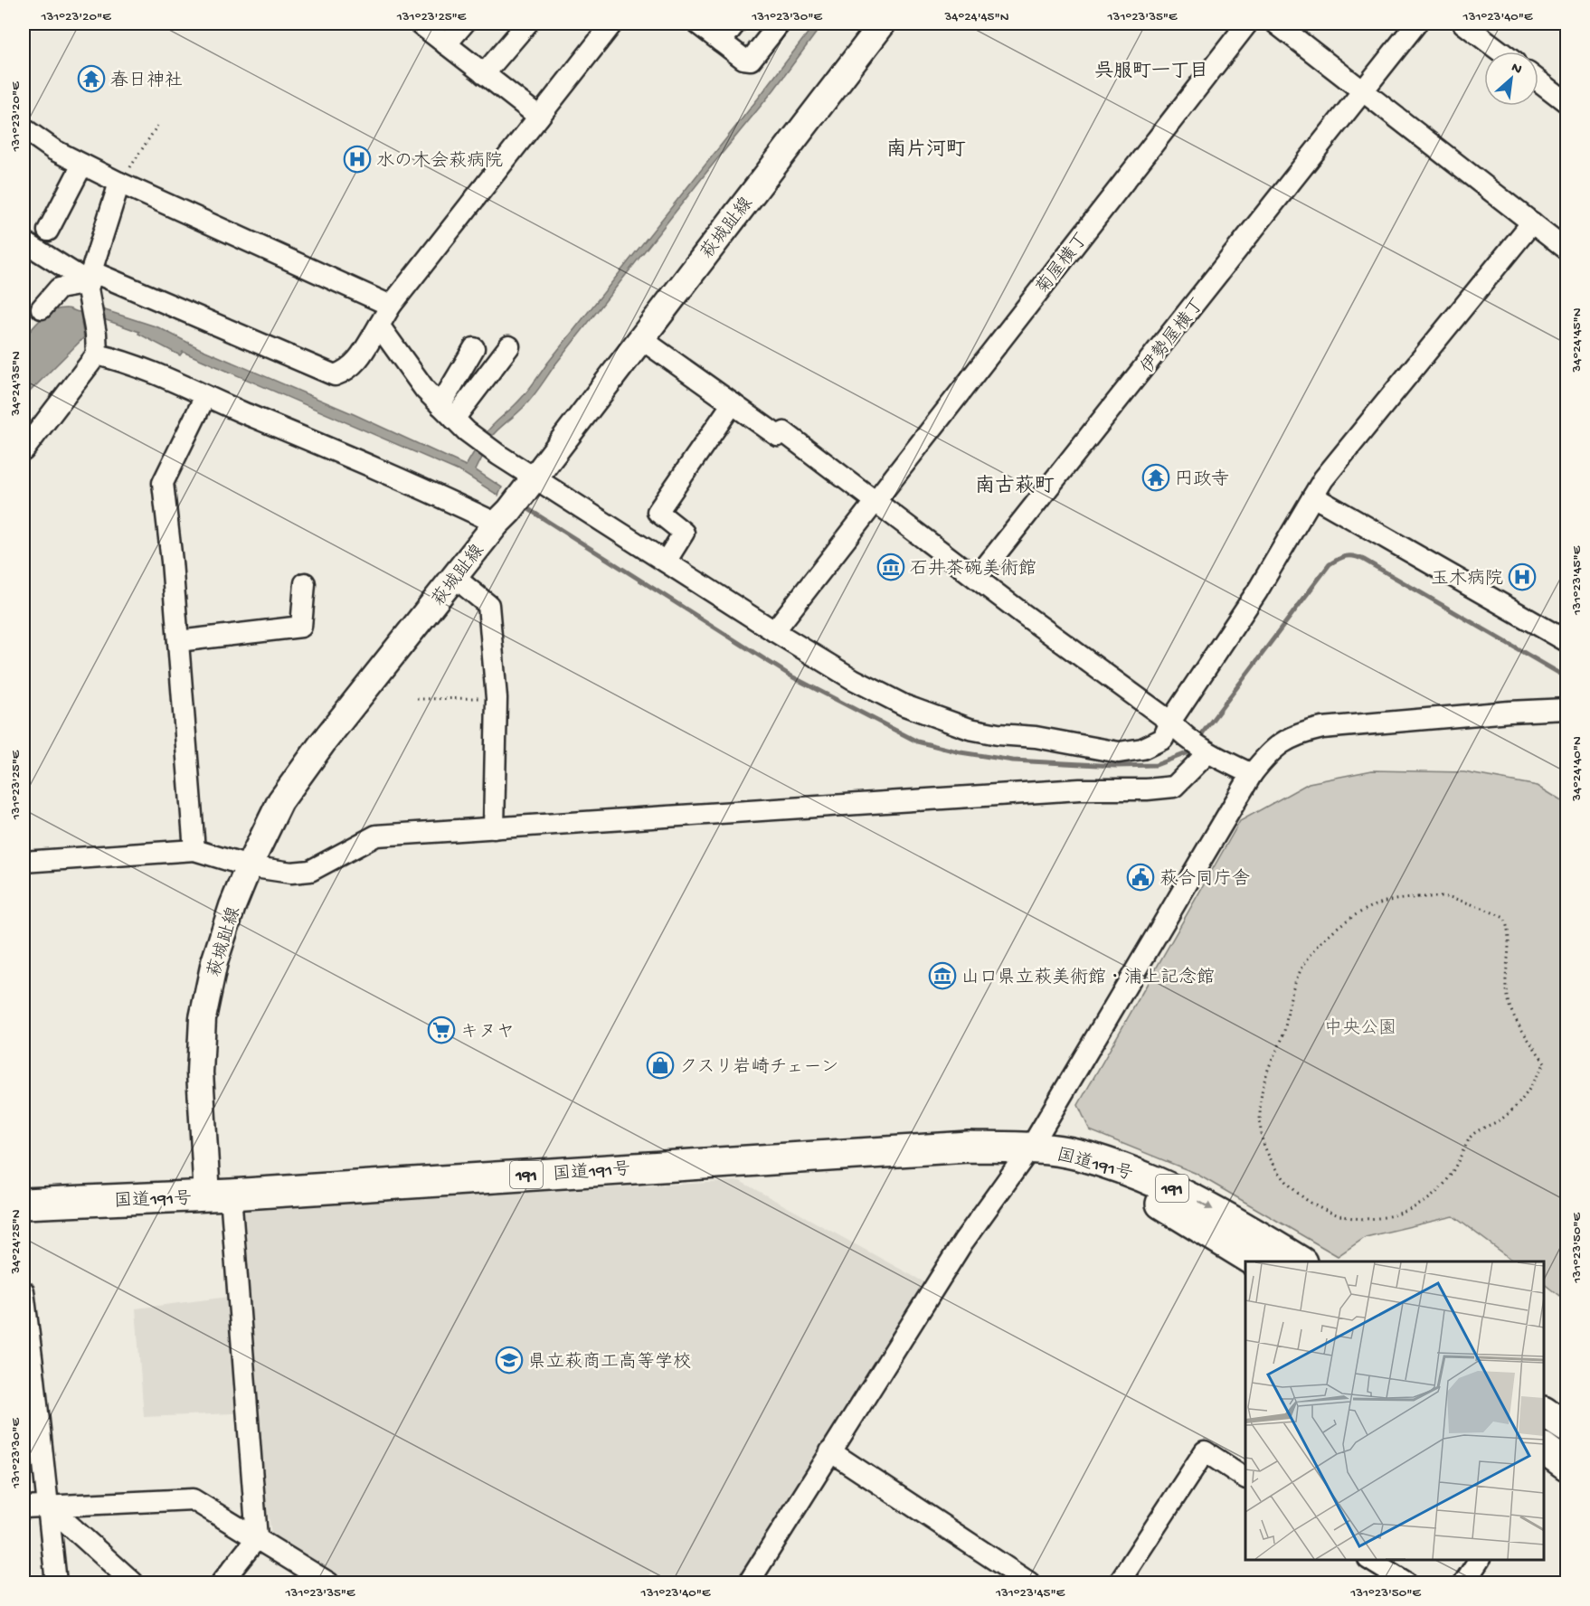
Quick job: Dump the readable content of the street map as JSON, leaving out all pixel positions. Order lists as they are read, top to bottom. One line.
{"streets":{"highway":["国道191号","191"],"main road":["萩城趾線"],"street":["菊屋横丁","伊勢屋横丁"]},"crossings":[["萩城趾線","国道191号"]],"districts":["呉服町一丁目","南片河町","南古萩町"],"parks":["中央公園"],"places":{"temple":["春日神社","円政寺"],"hospital":["水の木会萩病院","玉木病院"],"museum":["石井茶碗美術館","山口県立萩美術館・浦上記念館"],"public building":["萩合同庁舎"],"supermarket":["キヌヤ"],"shop":["クスリ岩崎チェーン"],"school or university":["県立萩商工高等学校"]},"north":"top right","coordinates":["131°23'20\"E","131°23'25\"E","131°23'30\"E","34°24'45\"N","131°23'35\"E","131°23'40\"E","34°24'35\"N","131°23'45\"E","34°24'40\"N","34°24'25\"N","131°23'50\"E"]}
